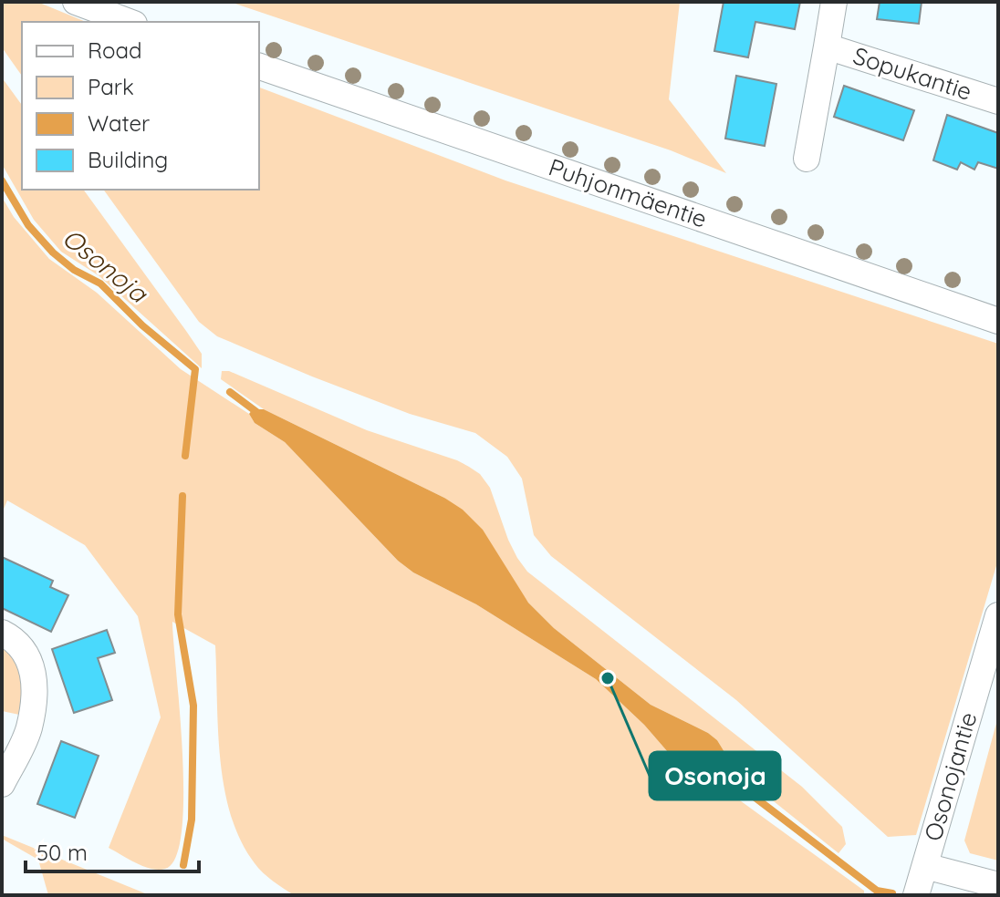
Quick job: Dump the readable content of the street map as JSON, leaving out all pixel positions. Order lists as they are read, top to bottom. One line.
{"streets":{"street":["Sopukantie","Puhjonmäentie","Osonojantie"]},"water":["Osonoja"],"places":["Osonoja"],"legend":["Road","Park","Water","Building"],"scale_bar":"50 m"}
